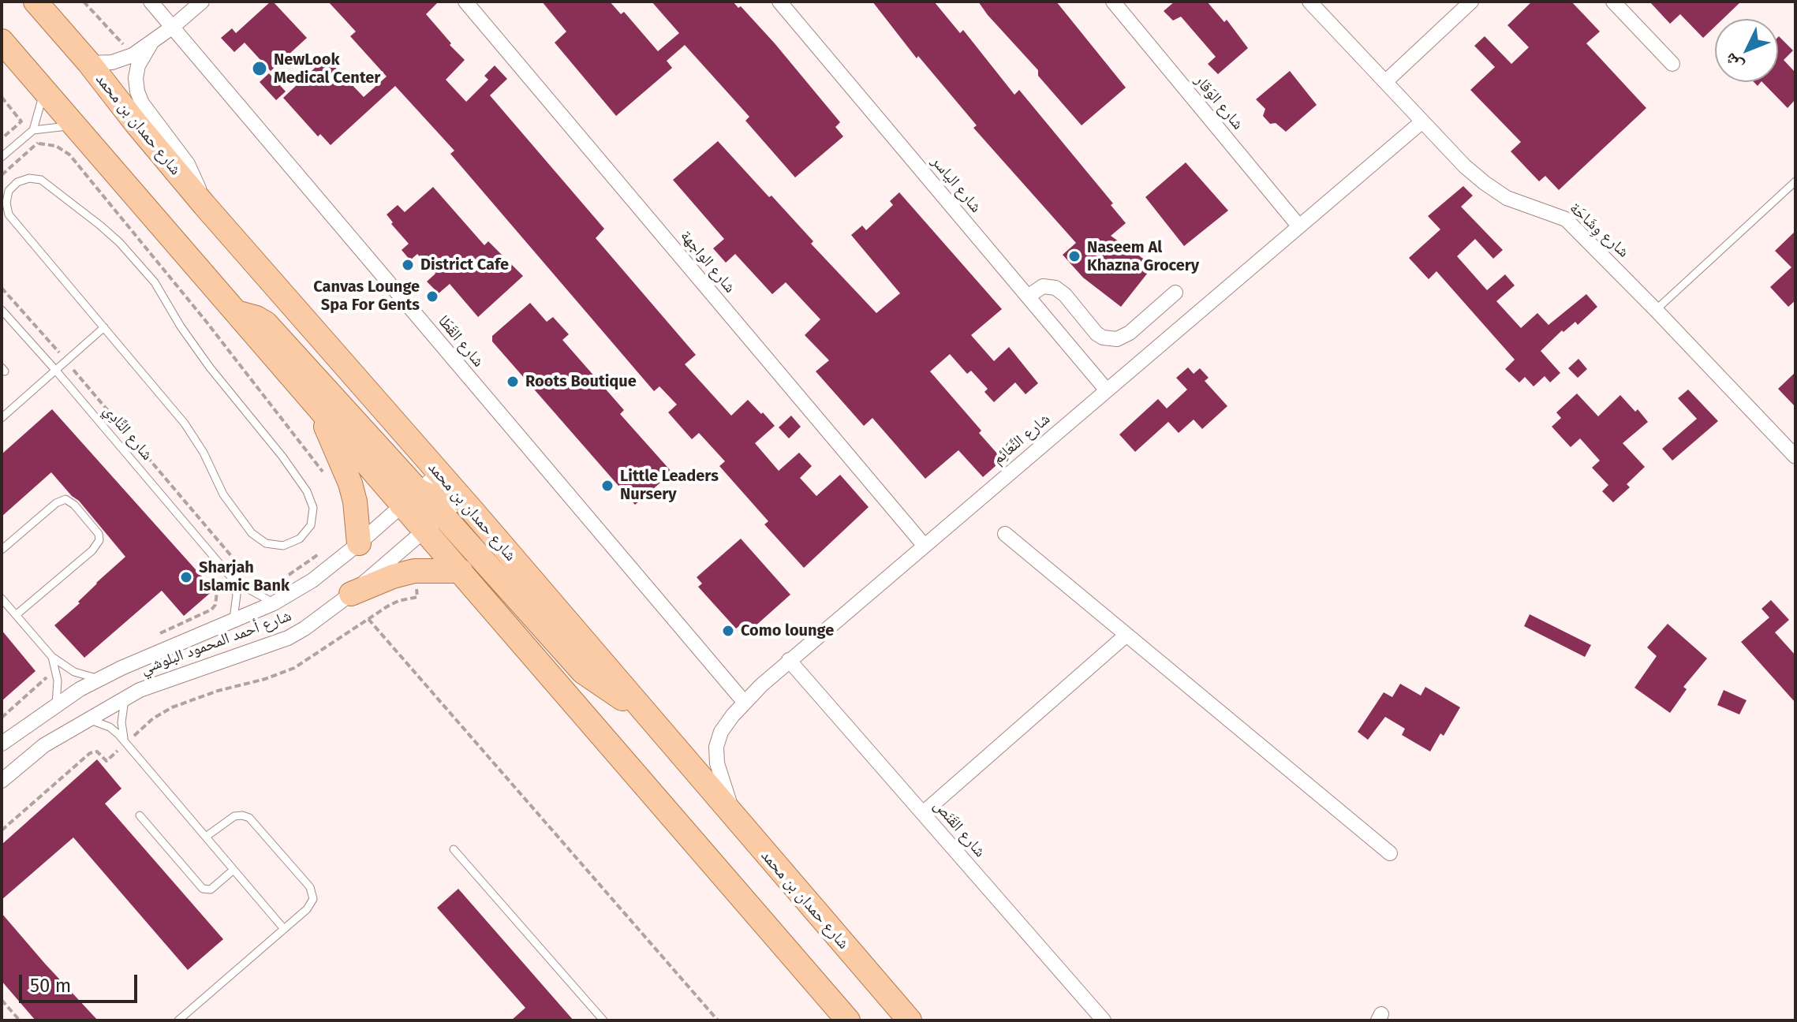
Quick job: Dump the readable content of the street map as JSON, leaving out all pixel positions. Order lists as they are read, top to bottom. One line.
{"streets":{"main road":["شارع حمدان بن محمد"],"street":["شارع الوَقار","شارع الياسر","شارع وِشَاحَة","شارع الواجهة","شارع القَطَا","شارع النَّعَائِم","شارع أحمد المحمود البلوشي","شارع القَنَص"],"lane":["شارع النَّادِي"]},"crossings":[["شارع الوَقار","شارع النَّعَائِم"],["شارع حمدان بن محمد","شارع النَّعَائِم"],["شارع حمدان بن محمد","شارع أحمد المحمود البلوشي"],["شارع الياسر","شارع النَّعَائِم"],["شارع وِشَاحَة","شارع النَّعَائِم"],["شارع الواجهة","شارع النَّعَائِم"],["شارع القَطَا","شارع النَّعَائِم"],["شارع النَّادِي","شارع أحمد المحمود البلوشي"],["شارع النَّعَائِم","شارع القَنَص"]],"places":["NewLook Medical Center","Naseem Al Khazna Grocery","District Cafe","Canvas Lounge Spa For Gents","Roots Boutique","Little Leaders Nursery","Sharjah Islamic Bank","Como lounge"],"scale_bar":"50 m","north":"bottom left"}
